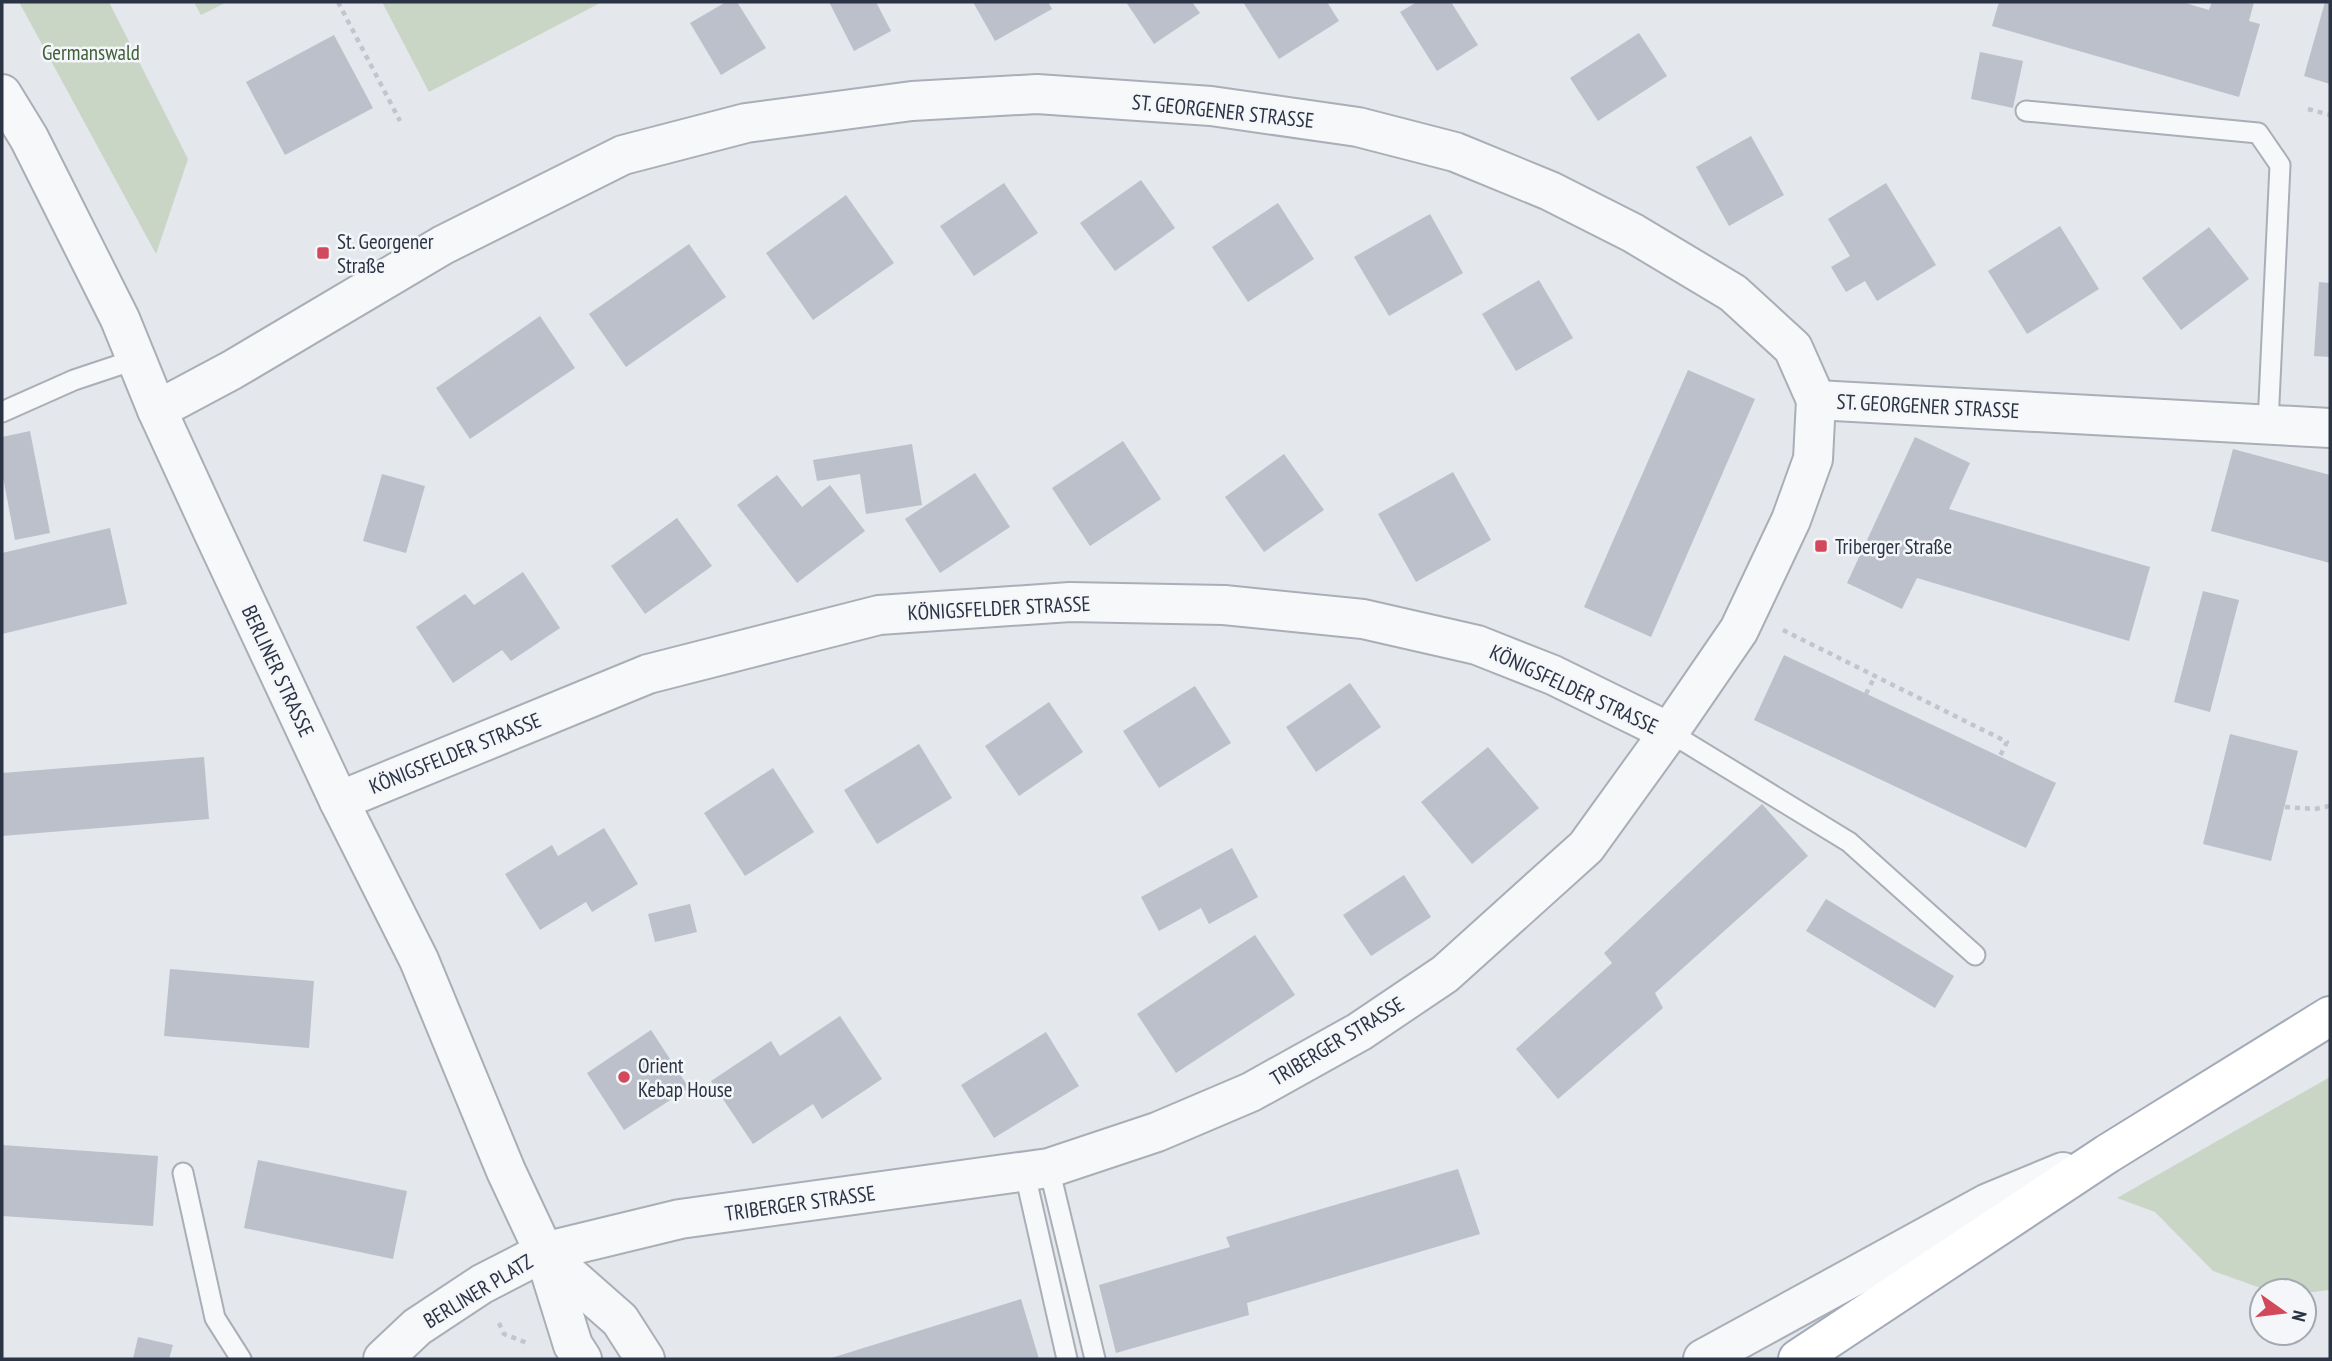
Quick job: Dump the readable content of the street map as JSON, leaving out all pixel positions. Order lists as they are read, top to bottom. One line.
{"streets":{"street":["ST. GEORGENER STRASSE","KÖNIGSFELDER STRASSE","BERLINER STRASSE","TRIBERGER STRASSE","BERLINER PLATZ"]},"crossings":[["ST. GEORGENER STRASSE","BERLINER STRASSE"],["ST. GEORGENER STRASSE","TRIBERGER STRASSE"],["KÖNIGSFELDER STRASSE","BERLINER STRASSE"],["KÖNIGSFELDER STRASSE","TRIBERGER STRASSE"],["BERLINER STRASSE","TRIBERGER STRASSE"],["BERLINER STRASSE","BERLINER PLATZ"],["TRIBERGER STRASSE","BERLINER PLATZ"]],"parks":["Germanswald"],"places":{"transit":["St. Georgener Straße","Triberger Straße"],"other":["Orient Kebap House"]},"north":"right"}
